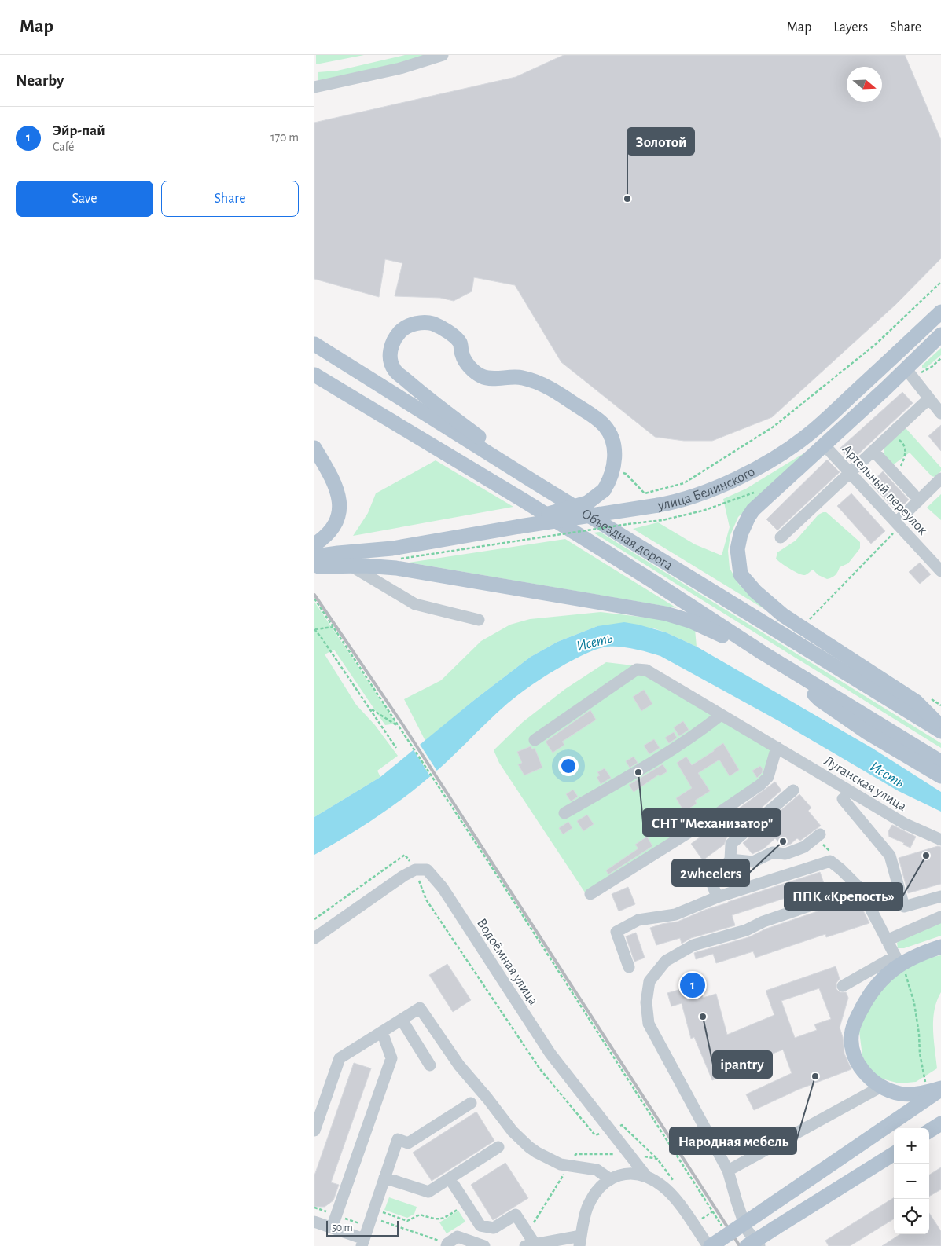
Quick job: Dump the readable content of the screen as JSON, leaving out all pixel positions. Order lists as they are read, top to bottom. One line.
{"streets":{"main road":["улица Белинского","Объездная дорога"],"street":["Артельный переулок","Луганская улица","Водоёмная улица"]},"water":["Исеть"],"places":["Золотой","СНТ \"Механизатор\"","2wheelers","ППК «Крепость»","ipantry","Народная мебель"],"scale_bar":"50 m","north":"right","page":{"header":"Map","nav":["Map","Layers","Share"],"heading":"Nearby","list":[{"mark":"1","name":"Эйр-пай","note":"Café","value":"170 m"}],"buttons":["Save","Share"],"pins":"1","map_buttons":["+","−"],"scale":"50 m"}}
